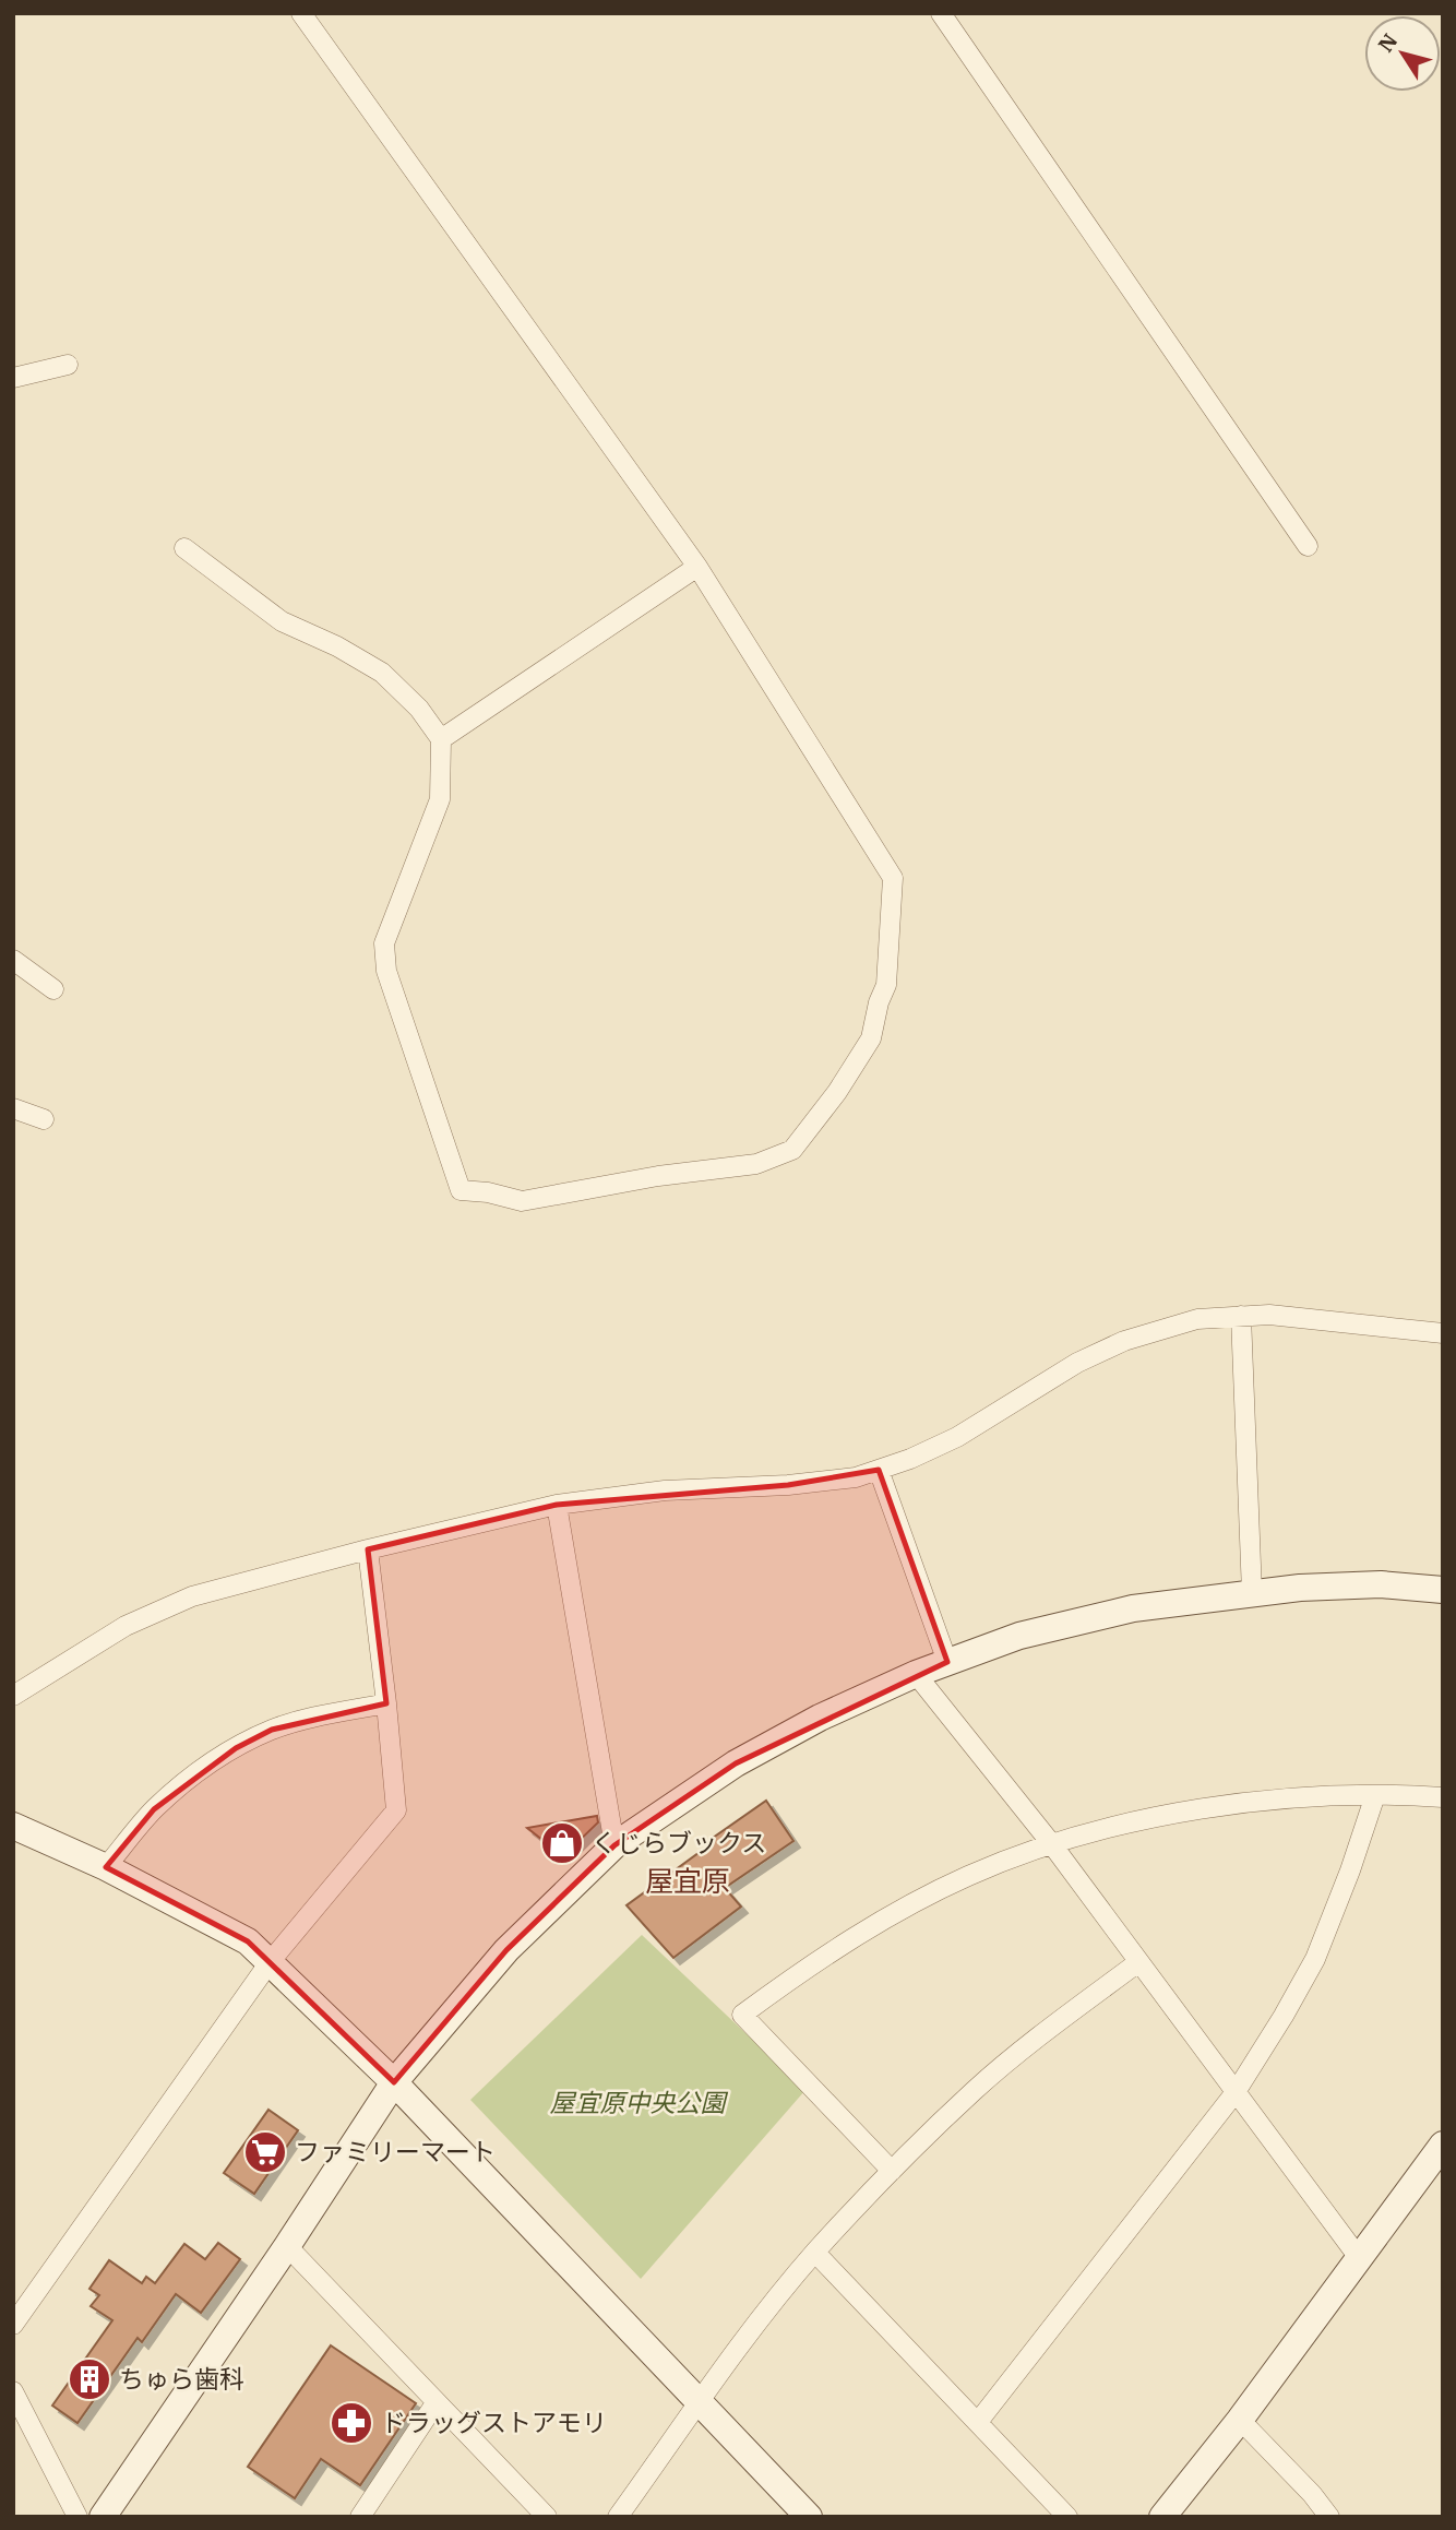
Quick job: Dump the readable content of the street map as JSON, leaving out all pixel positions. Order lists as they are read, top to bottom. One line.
{"districts":["屋宜原"],"parks":["屋宜原中央公園"],"places":{"shop":["くじらブックス"],"supermarket":["ファミリーマート"],"building":["ちゅら歯科"],"pharmacy":["ドラッグストアモリ"]},"north":"top left"}
